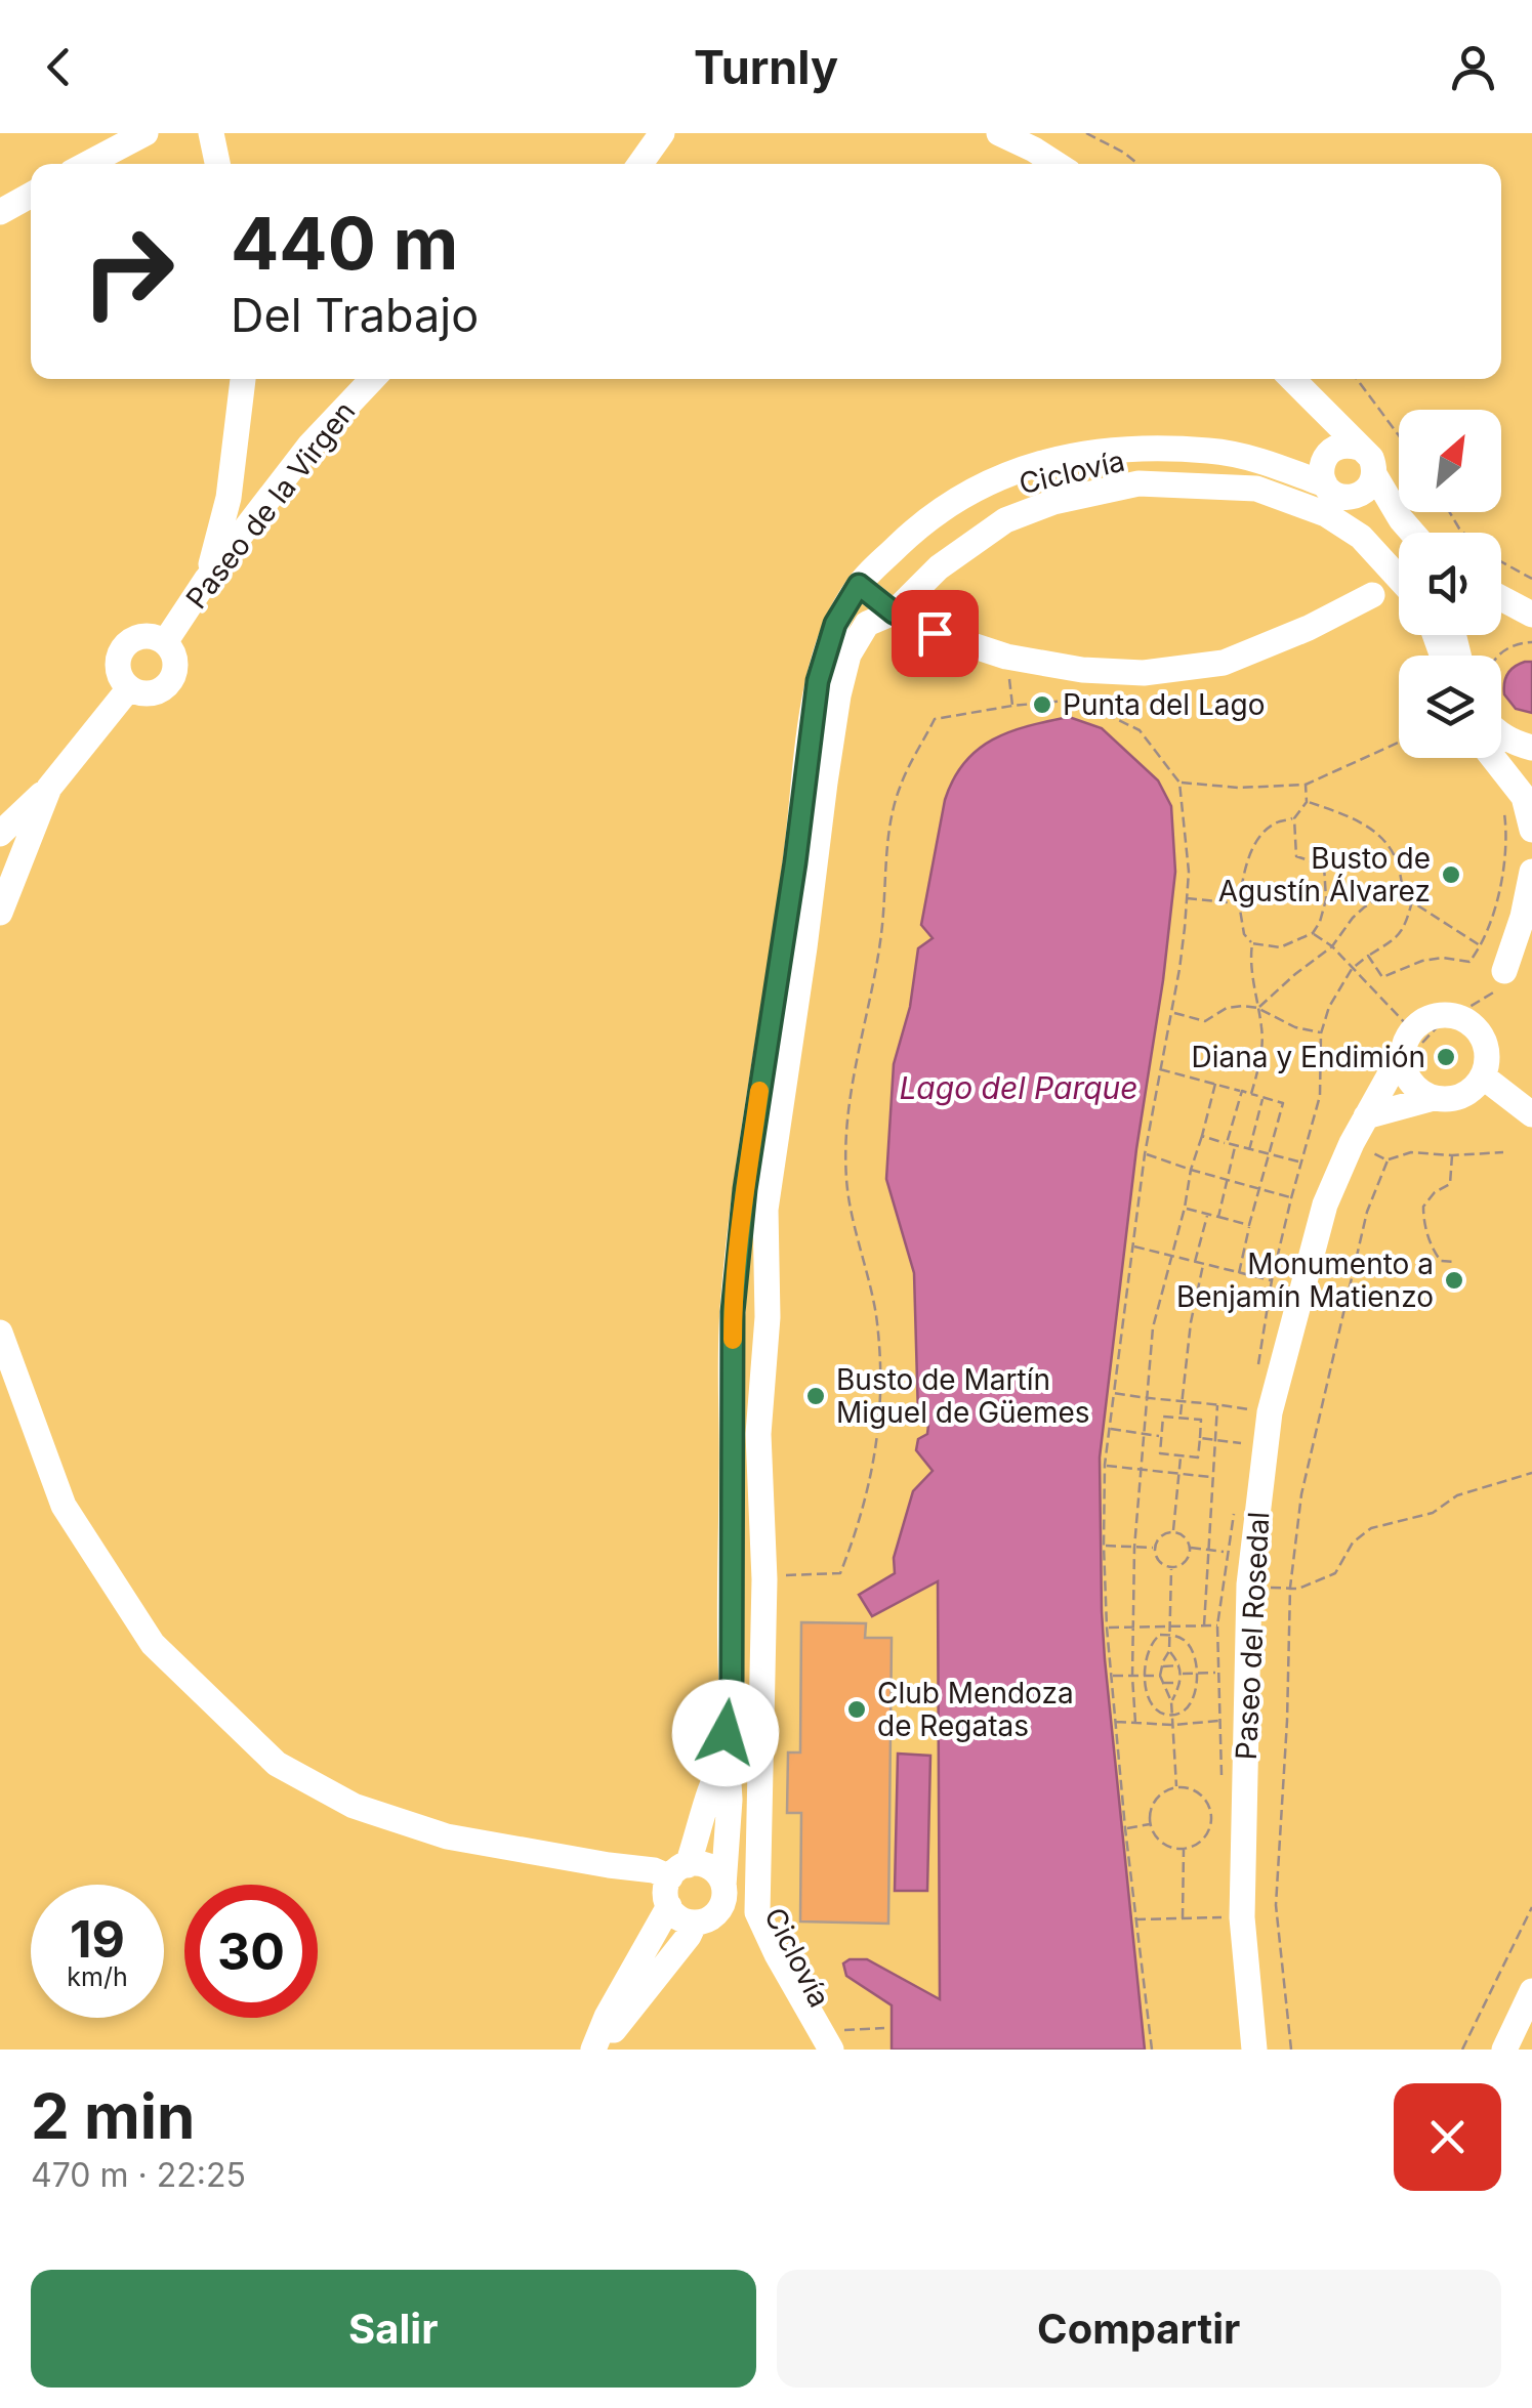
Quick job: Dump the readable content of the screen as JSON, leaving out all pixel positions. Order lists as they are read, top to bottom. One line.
{"streets":{"street":["Paseo de la Virgen","Paseo del Rosedal"]},"water":["Lago del Parque"],"places":["Punta del Lago","Busto de Agustín Álvarez","Diana y Endimión","Monumento a Benjamín Matienzo","Busto de Martín Miguel de Güemes","Club Mendoza de Regatas"],"north":"top right","page":{"header":"Turnly","turn":["440 m","Del Trabajo"],"speed":"19 km/h","limit":"30","heading":["2 min","470 m · 22:25"],"buttons":["Salir","Compartir"]}}
